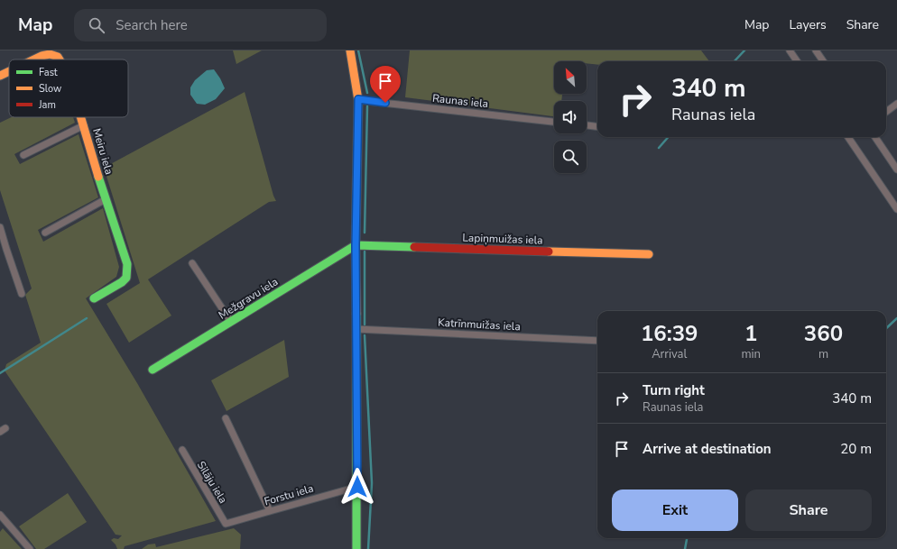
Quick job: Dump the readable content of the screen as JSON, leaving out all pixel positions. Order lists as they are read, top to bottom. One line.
{"streets":{"street":["Raunas iela","Meiru iela","Lapiņmuižas iela","Mežgravu iela","Katrīnmuižas iela","Silāju iela","Forstu iela"]},"crossings":[["Lapiņmuižas iela","Mežgravu iela"],["Silāju iela","Forstu iela"]],"legend":["Fast","Slow","Jam"],"north":"top left","page":{"header":"Map","search":"Search here","nav":["Map","Layers","Share"],"turn":["340 m","Raunas iela"],"eta":["16:39","Arrival","1","min","360","m"],"list":[{"name":"Turn right","note":"Raunas iela","value":"340 m"},{"name":"Arrive at destination","value":"20 m"}],"buttons":["Exit","Share"]}}
